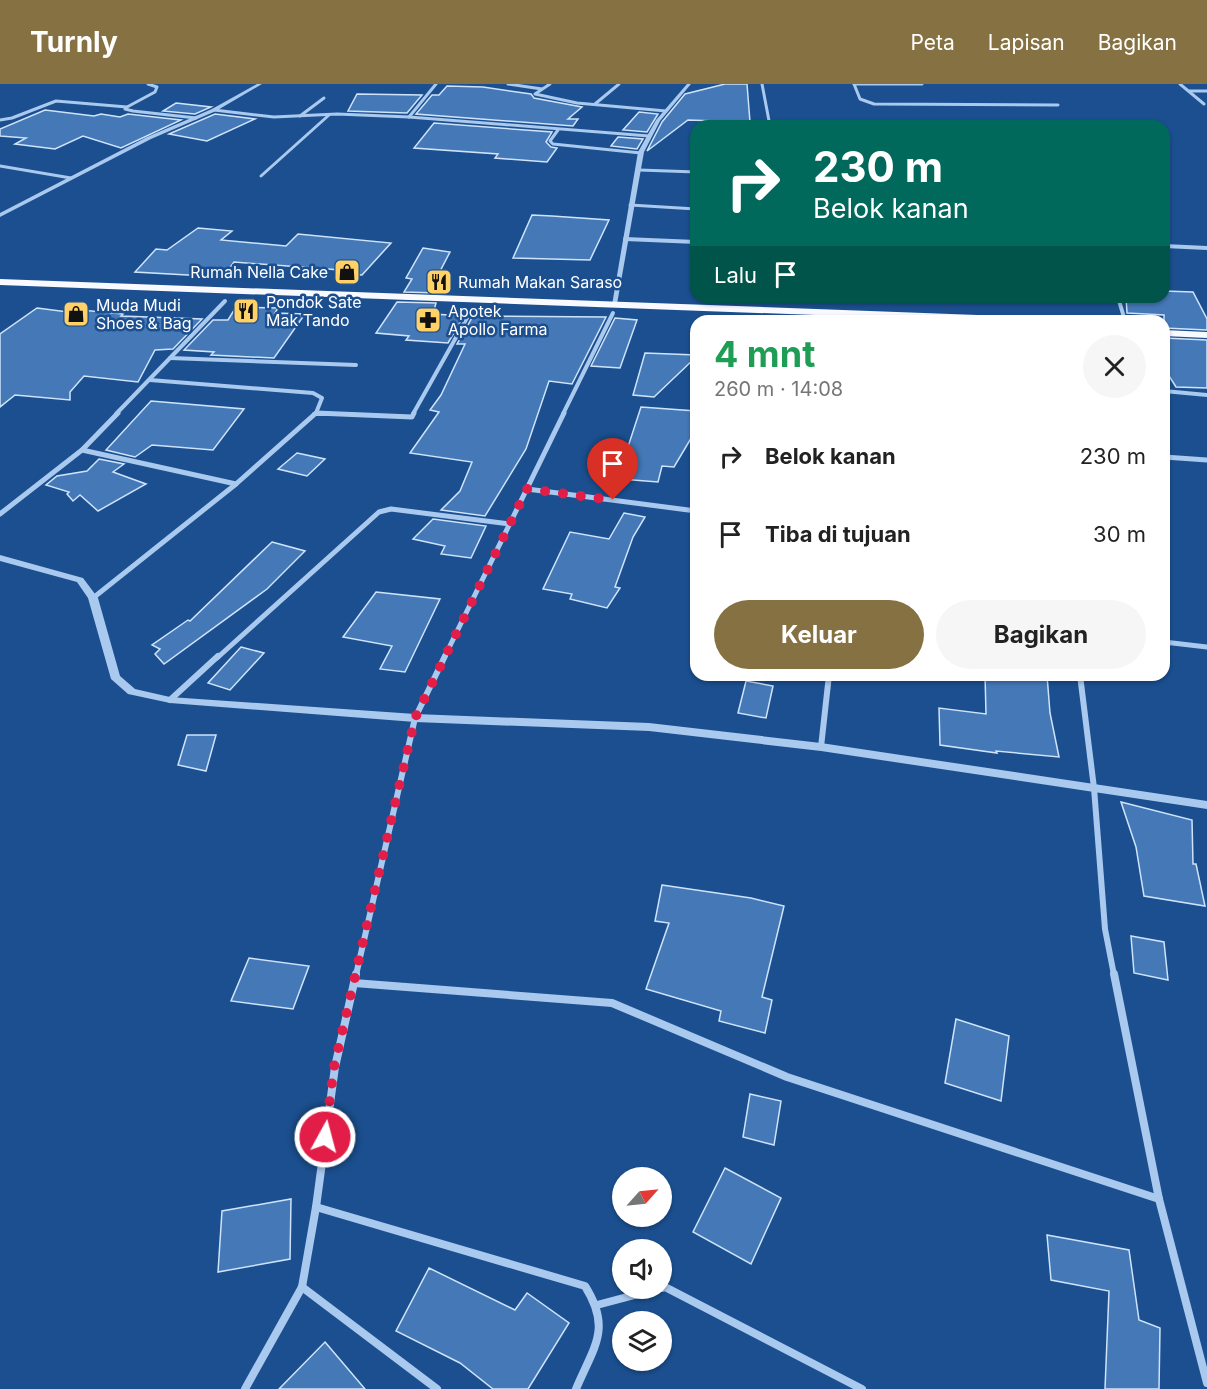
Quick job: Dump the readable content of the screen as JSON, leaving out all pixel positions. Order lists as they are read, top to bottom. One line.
{"places":{"shop":["Rumah Nella Cake","Muda Mudi Shoes & Bag"],"restaurant":["Rumah Makan Saraso","Pondok Sate Mak Tando"],"pharmacy":["Apotek Apollo Farma"]},"north":"top right","page":{"header":"Turnly","nav":["Peta","Lapisan","Bagikan"],"turn":["230 m","Belok kanan"],"then":"Lalu","heading":["4 mnt","260 m · 14:08"],"list":[{"name":"Belok kanan","value":"230 m"},{"name":"Tiba di tujuan","value":"30 m"}],"buttons":["Keluar","Bagikan"]}}
